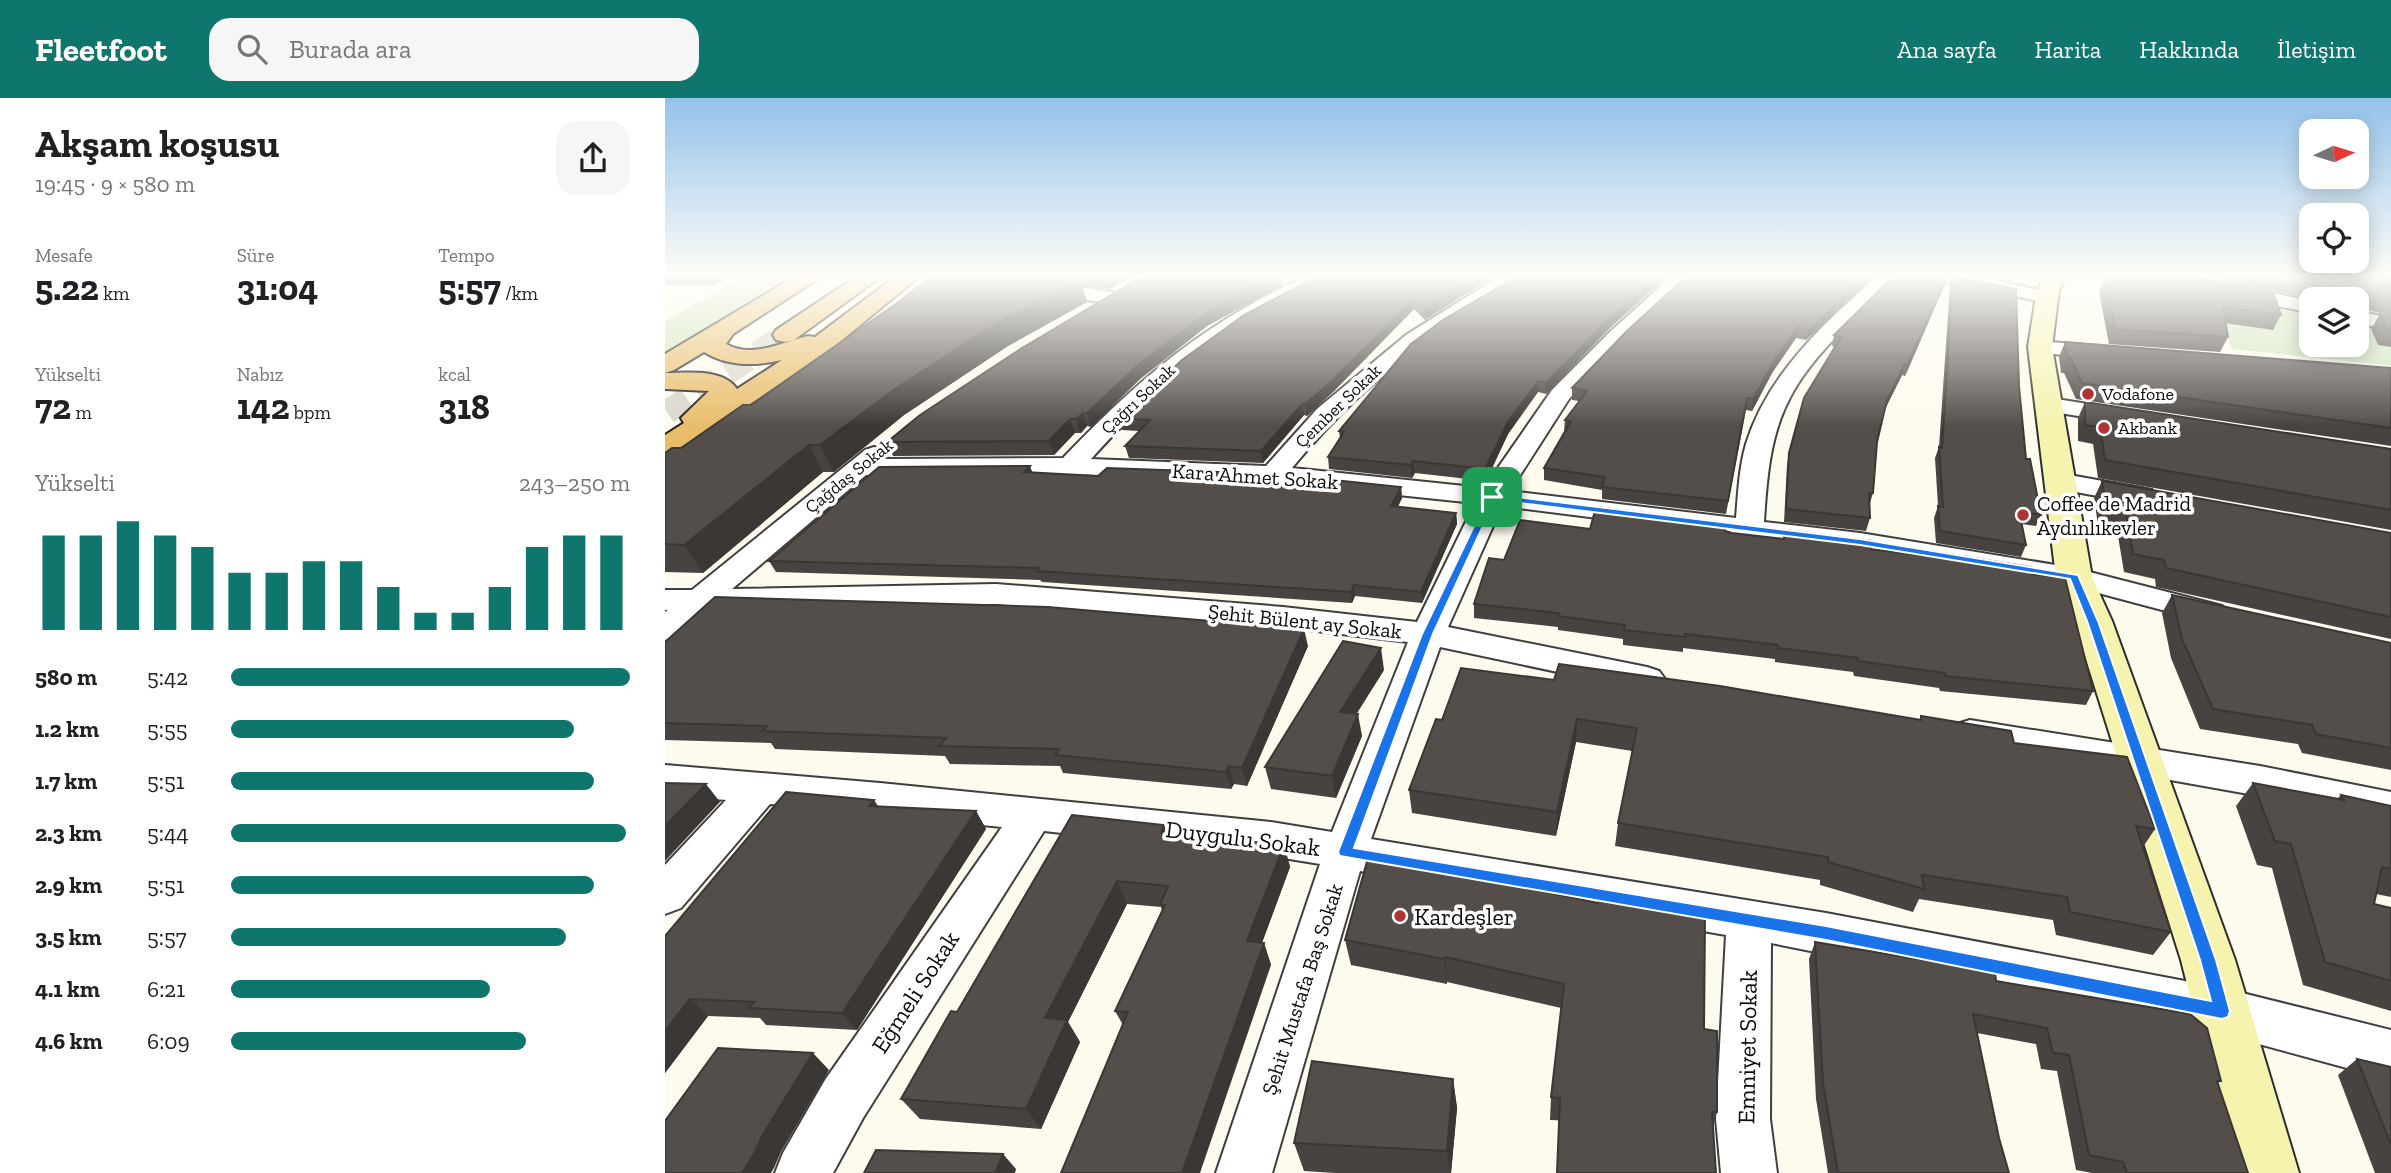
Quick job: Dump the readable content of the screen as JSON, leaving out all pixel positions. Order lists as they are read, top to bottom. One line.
{"streets":{"street":["Çağrı Sokak","Çember Sokak","Çağdaş Sokak","Kara Ahmet Sokak","Şehit Bülent ay Sokak","Duygulu Sokak","Şehit Mustafa Baş Sokak","Eğmeli Sokak","Emniyet Sokak"]},"crossings":[["Çağrı Sokak","Kara Ahmet Sokak"],["Çember Sokak","Kara Ahmet Sokak"],["Çağdaş Sokak","Kara Ahmet Sokak"],["Çağdaş Sokak","Şehit Bülent ay Sokak"],["Kara Ahmet Sokak","Şehit Mustafa Baş Sokak"],["Şehit Bülent ay Sokak","Şehit Mustafa Baş Sokak"],["Duygulu Sokak","Şehit Mustafa Baş Sokak"],["Duygulu Sokak","Eğmeli Sokak"],["Duygulu Sokak","Emniyet Sokak"]],"places":["Vodafone","Akbank","Coffee de Madrid Aydınlıkevler","Kardeşler"],"north":"right","page":{"header":"Fleetfoot","search":"Burada ara","nav":["Ana sayfa","Harita","Hakkında","İletişim"],"heading":["Akşam koşusu","19:45 · 9 × 580 m"],"stats":[["Mesafe","5.22 km"],["Süre","31:04"],["Tempo","5:57 /km"],["Yükselti","72 m"],["Nabız","142 bpm"],["kcal","318"]],"chart":["Yükselti","243–250 m"],"list":[{"name":"580 m","note":"5:42"},{"name":"1.2 km","note":"5:55"},{"name":"1.7 km","note":"5:51"},{"name":"2.3 km","note":"5:44"},{"name":"2.9 km","note":"5:51"},{"name":"3.5 km","note":"5:57"},{"name":"4.1 km","note":"6:21"},{"name":"4.6 km","note":"6:09"}]}}
